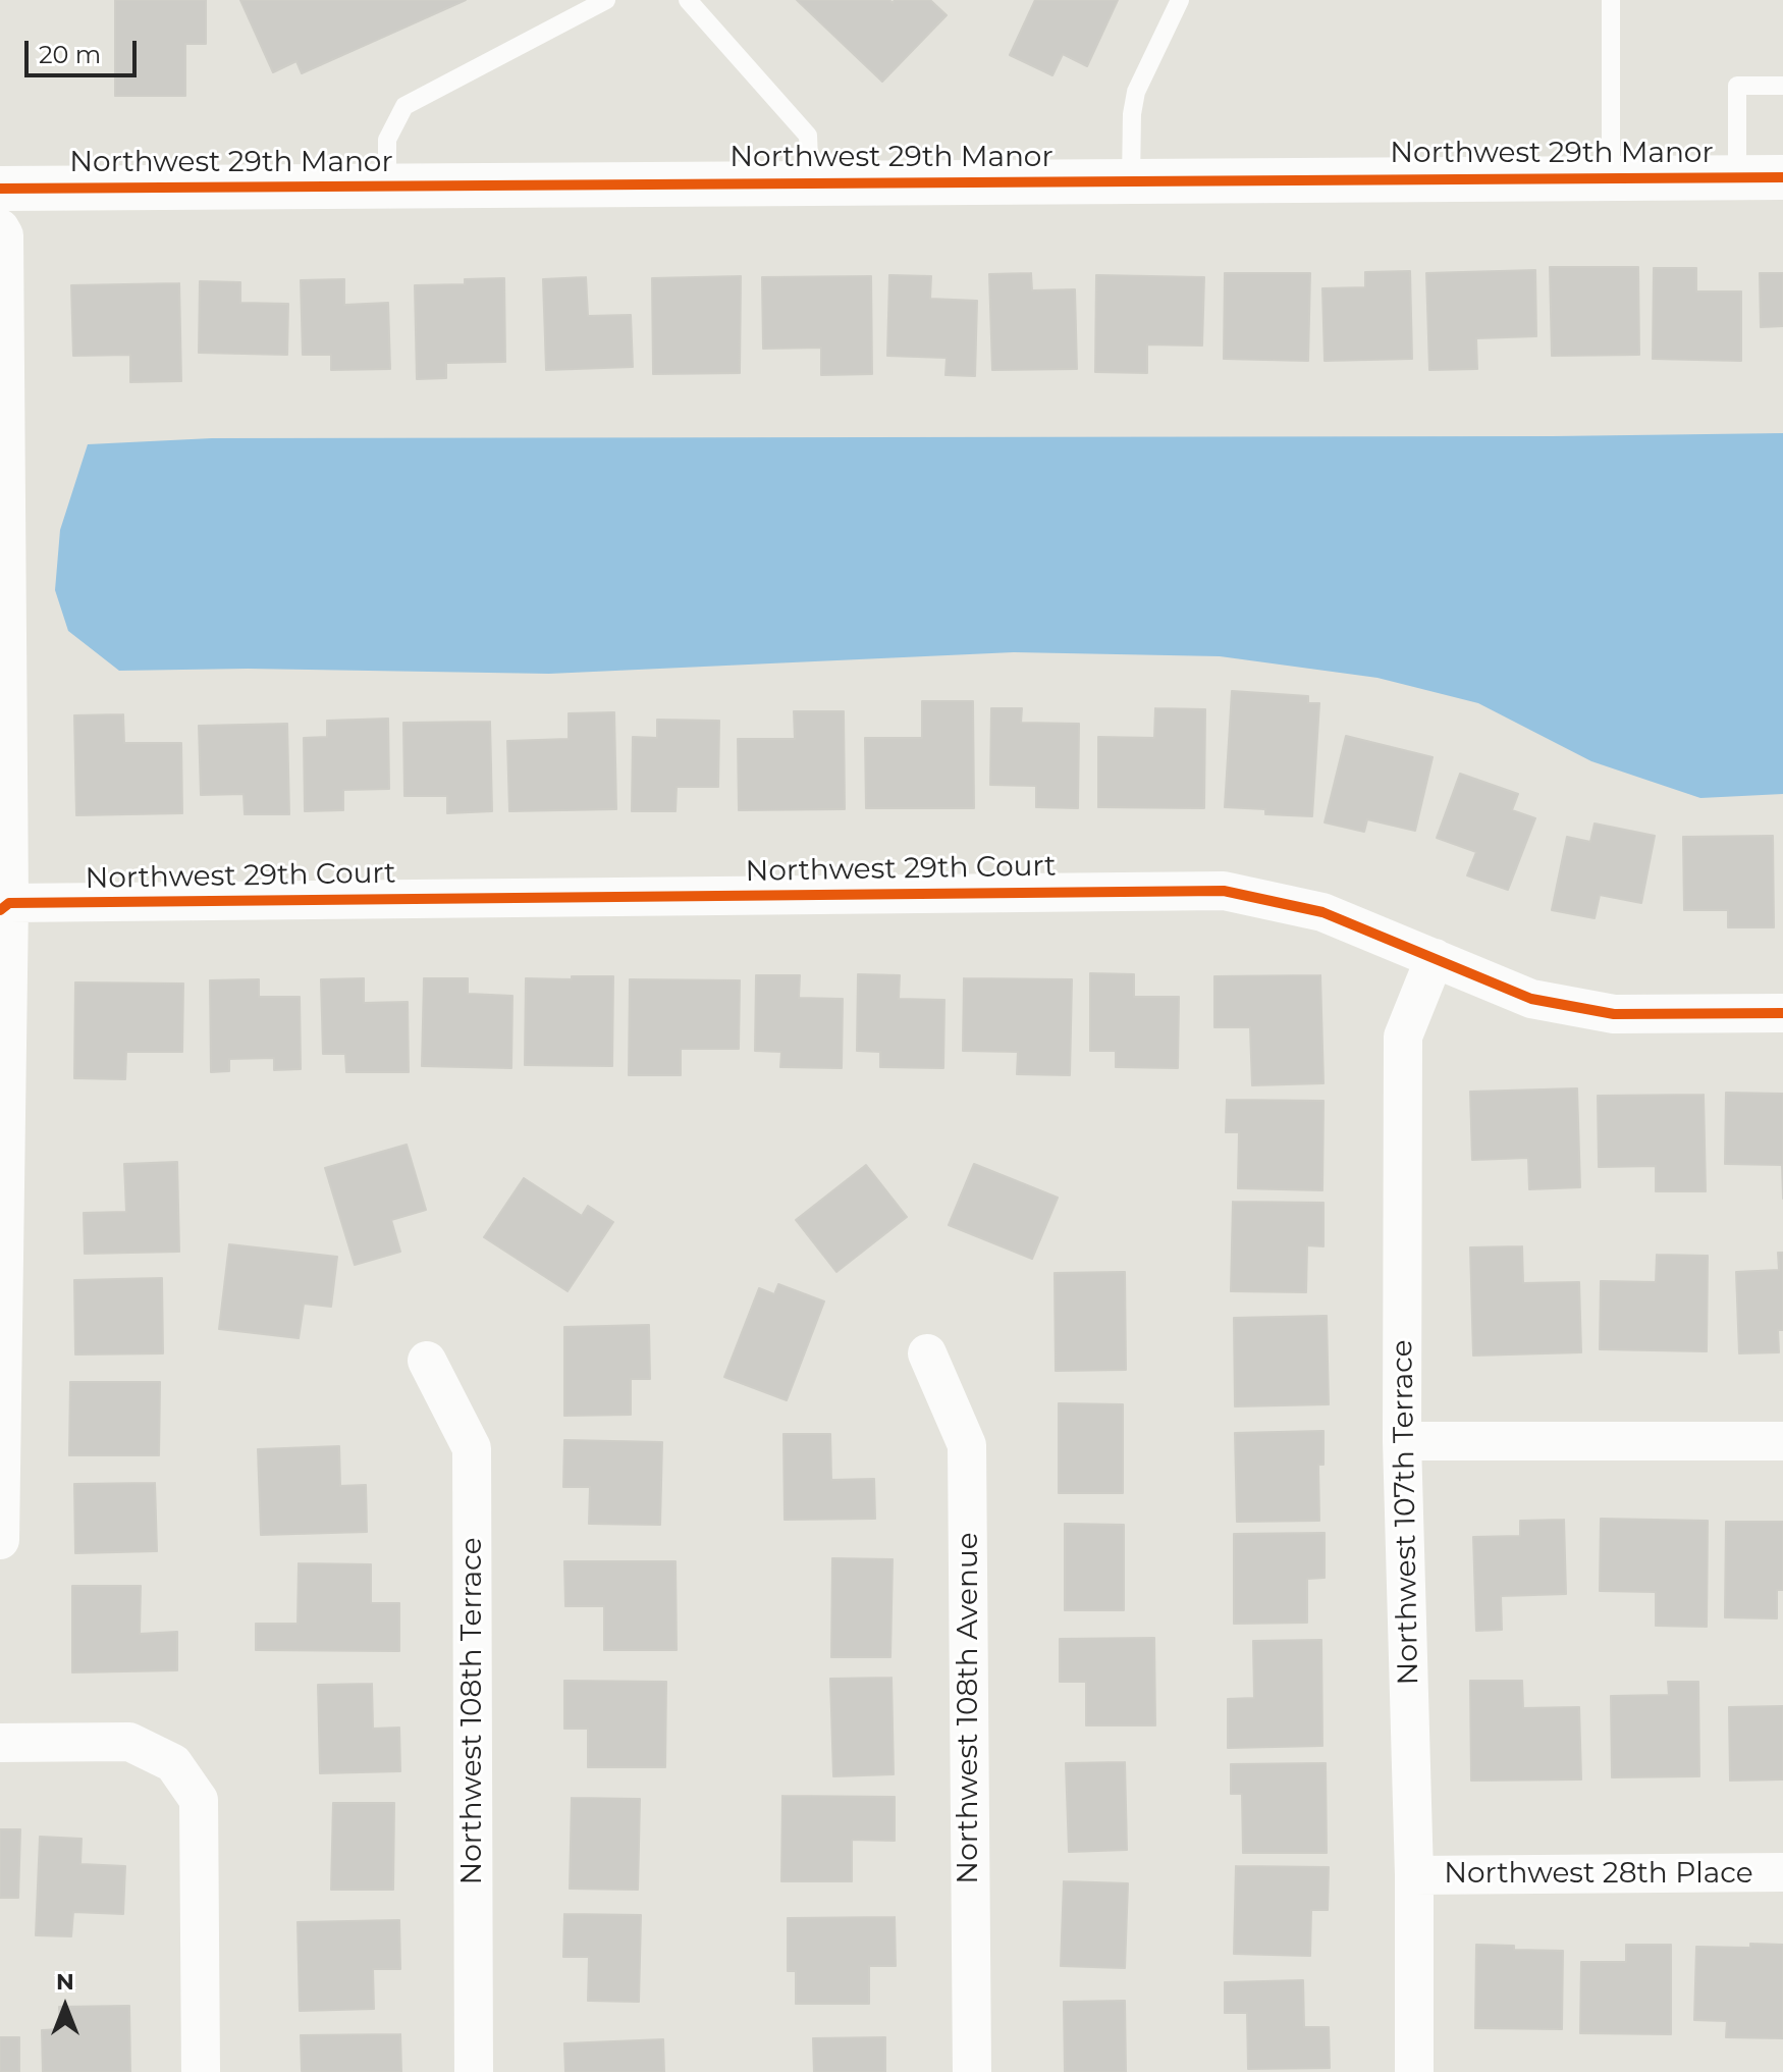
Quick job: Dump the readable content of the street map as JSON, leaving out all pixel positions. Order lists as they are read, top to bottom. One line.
{"streets":{"street":["Northwest 29th Manor","Northwest 29th Court","Northwest 107th Terrace","Northwest 108th Avenue","Northwest 108th Terrace","Northwest 28th Place"]},"crossings":[["Northwest 29th Court","Northwest 107th Terrace"],["Northwest 107th Terrace","Northwest 28th Place"]],"scale_bar":"20 m","north":"top"}
